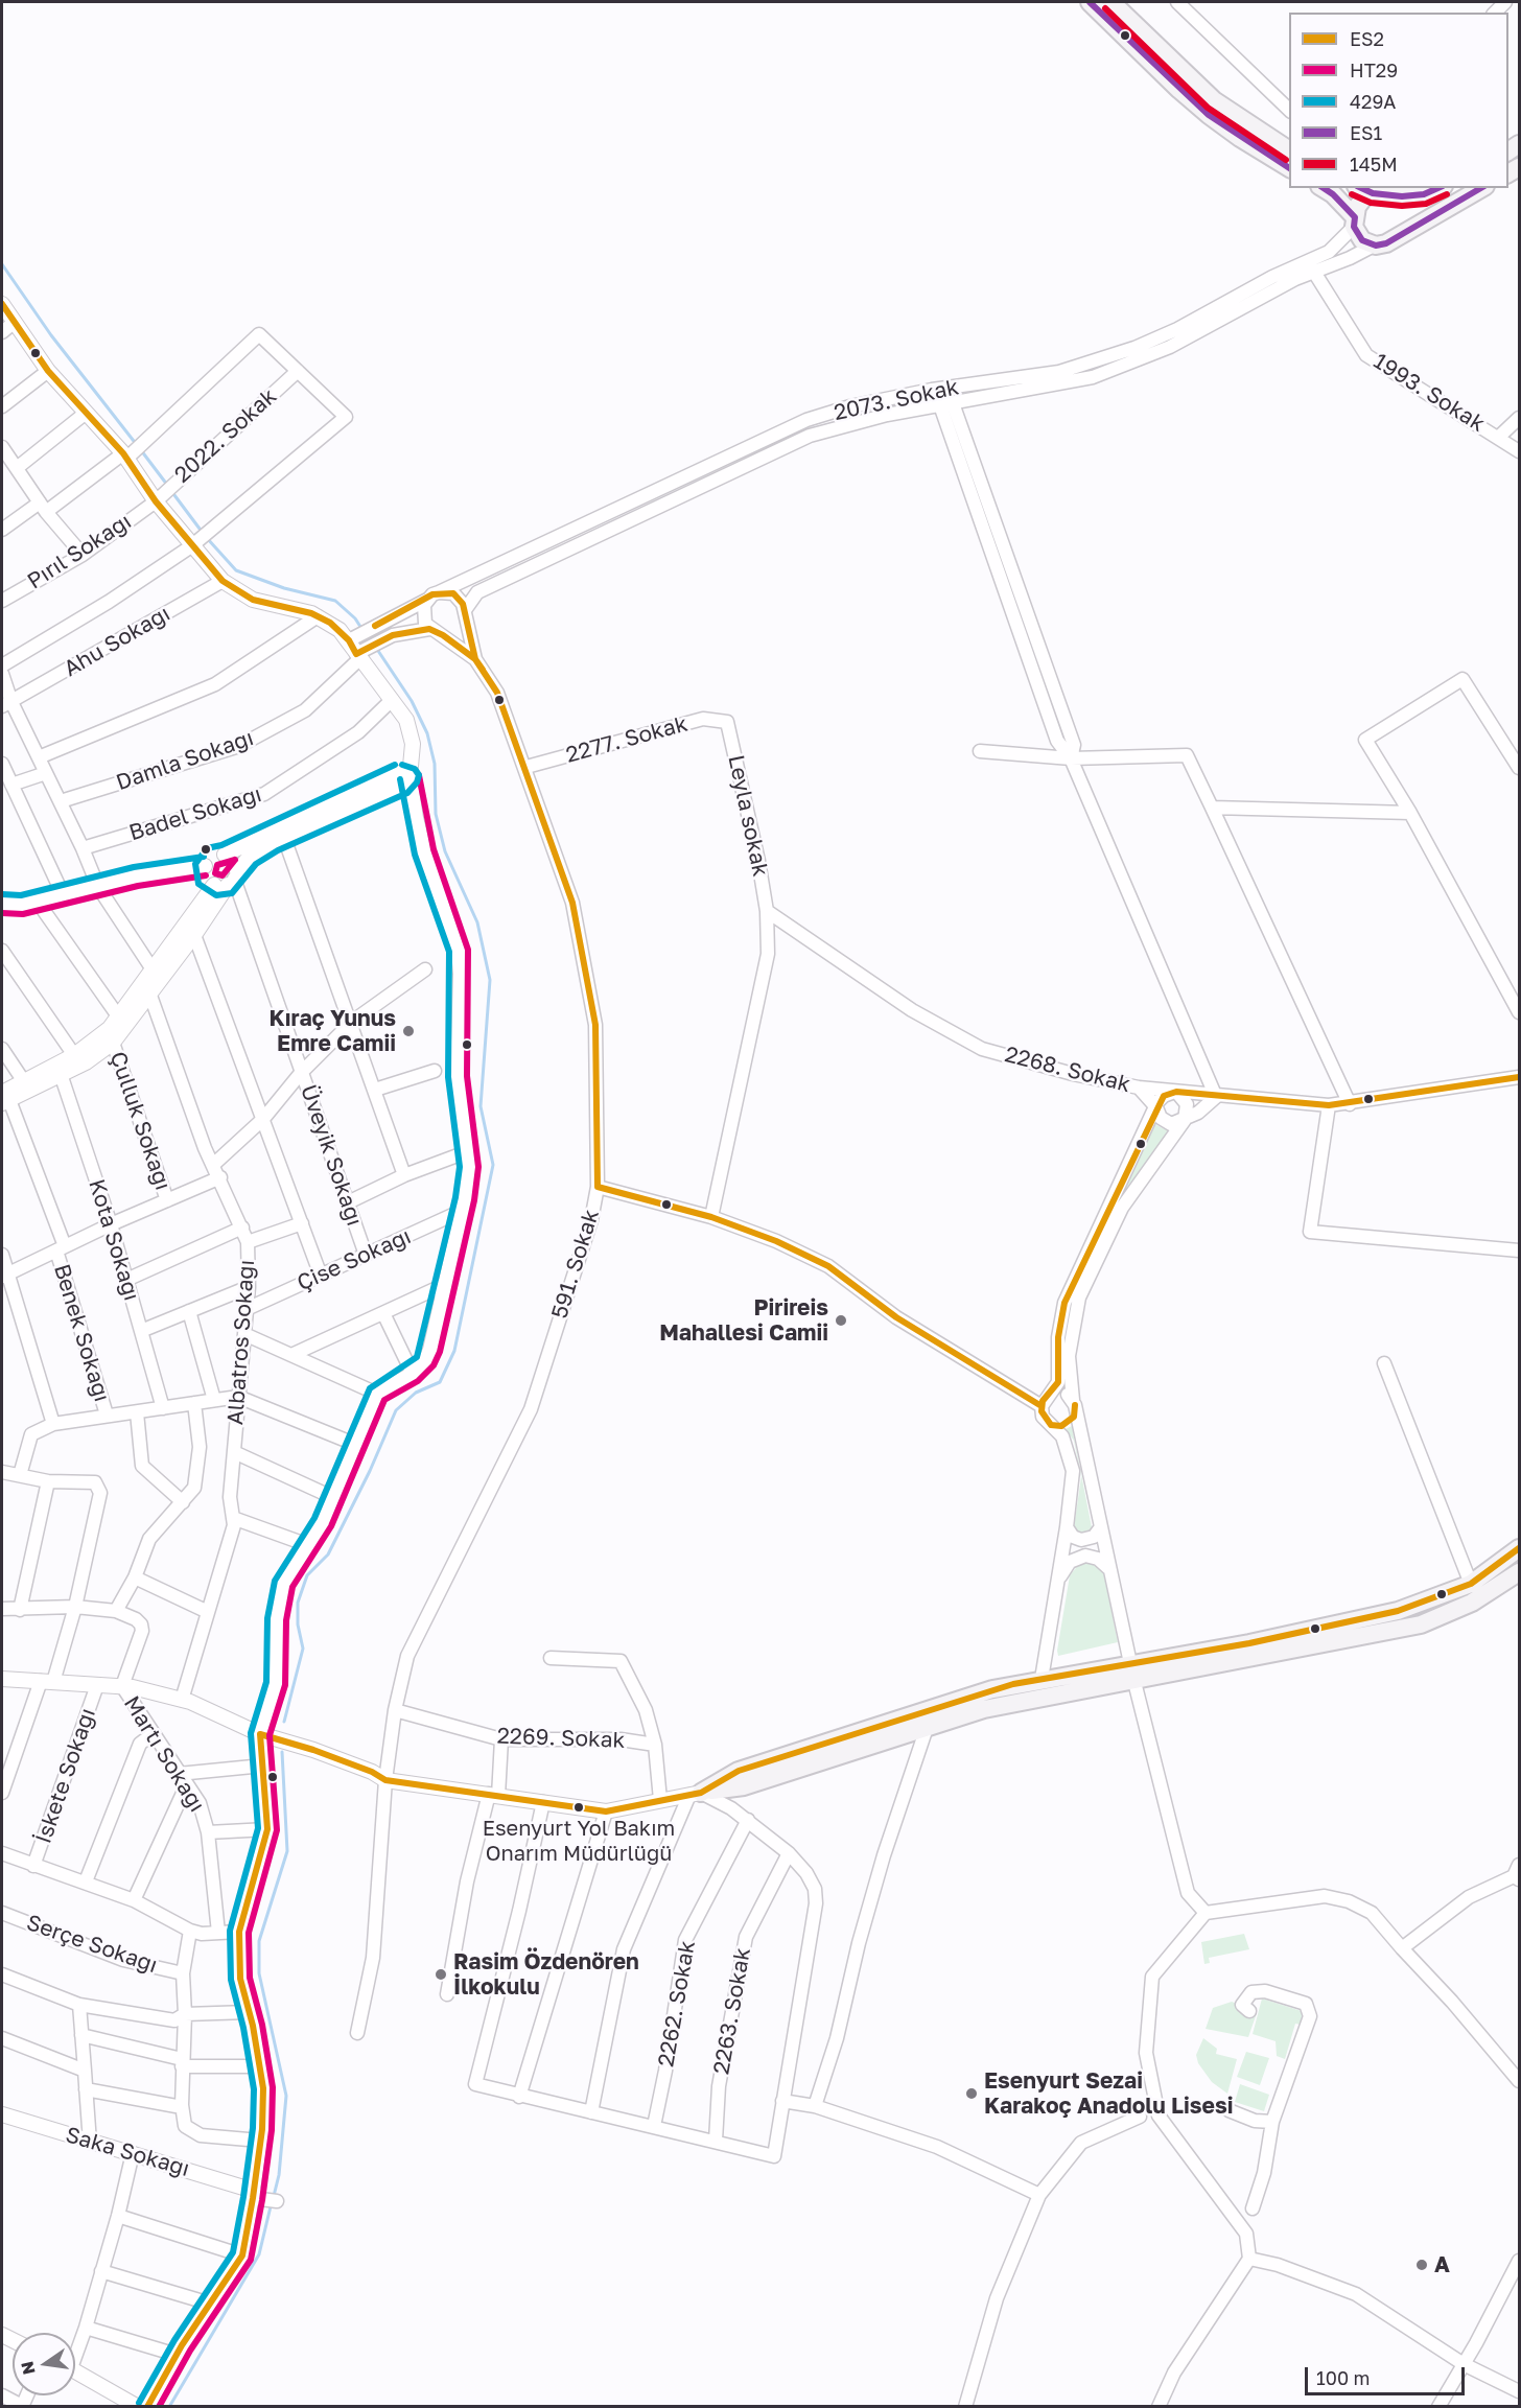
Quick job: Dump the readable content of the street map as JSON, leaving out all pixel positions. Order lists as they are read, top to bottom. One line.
{"streets":{"street":["1993. Sokak","2073. Sokak","2022. Sokak","Pırıl Sokağı","Ahu Sokağı","2277. Sokak","Damla Sokağı","Badel Sokağı","Leyla sokak","2268. Sokak","Çulluk Sokağı","Üveyik Sokağı","Kota Sokağı","Çise Sokağı","591. Sokak","Benek Sokağı","Albatros Sokağı","2269. Sokak","Martı Sokağı","İskete Sokağı","Serçe Sokağı","2262. Sokak","2263. Sokak","Saka Sokağı"]},"crossings":[["1993. Sokak","2073. Sokak"],["2022. Sokak","Pırıl Sokağı"],["2277. Sokak","Leyla sokak"],["2277. Sokak","591. Sokak"],["Leyla sokak","2268. Sokak"],["Üveyik Sokağı","Çise Sokağı"],["Çise Sokağı","Albatros Sokağı"],["591. Sokak","2269. Sokak"]],"places":["Kıraç Yunus Emre Camii","Pirireis Mahallesi Camii","Esenyurt Yol Bakım Onarım Müdürlüğü","Rasim Özdenören İlkokulu","Esenyurt Sezai Karakoç Anadolu Lisesi","A"],"lines":["transit line ES1","transit line 145M","transit line ES2","transit line 429A","transit line HT29"],"legend":["ES2","HT29","429A","ES1","145M"],"scale_bar":"100 m","north":"left"}
